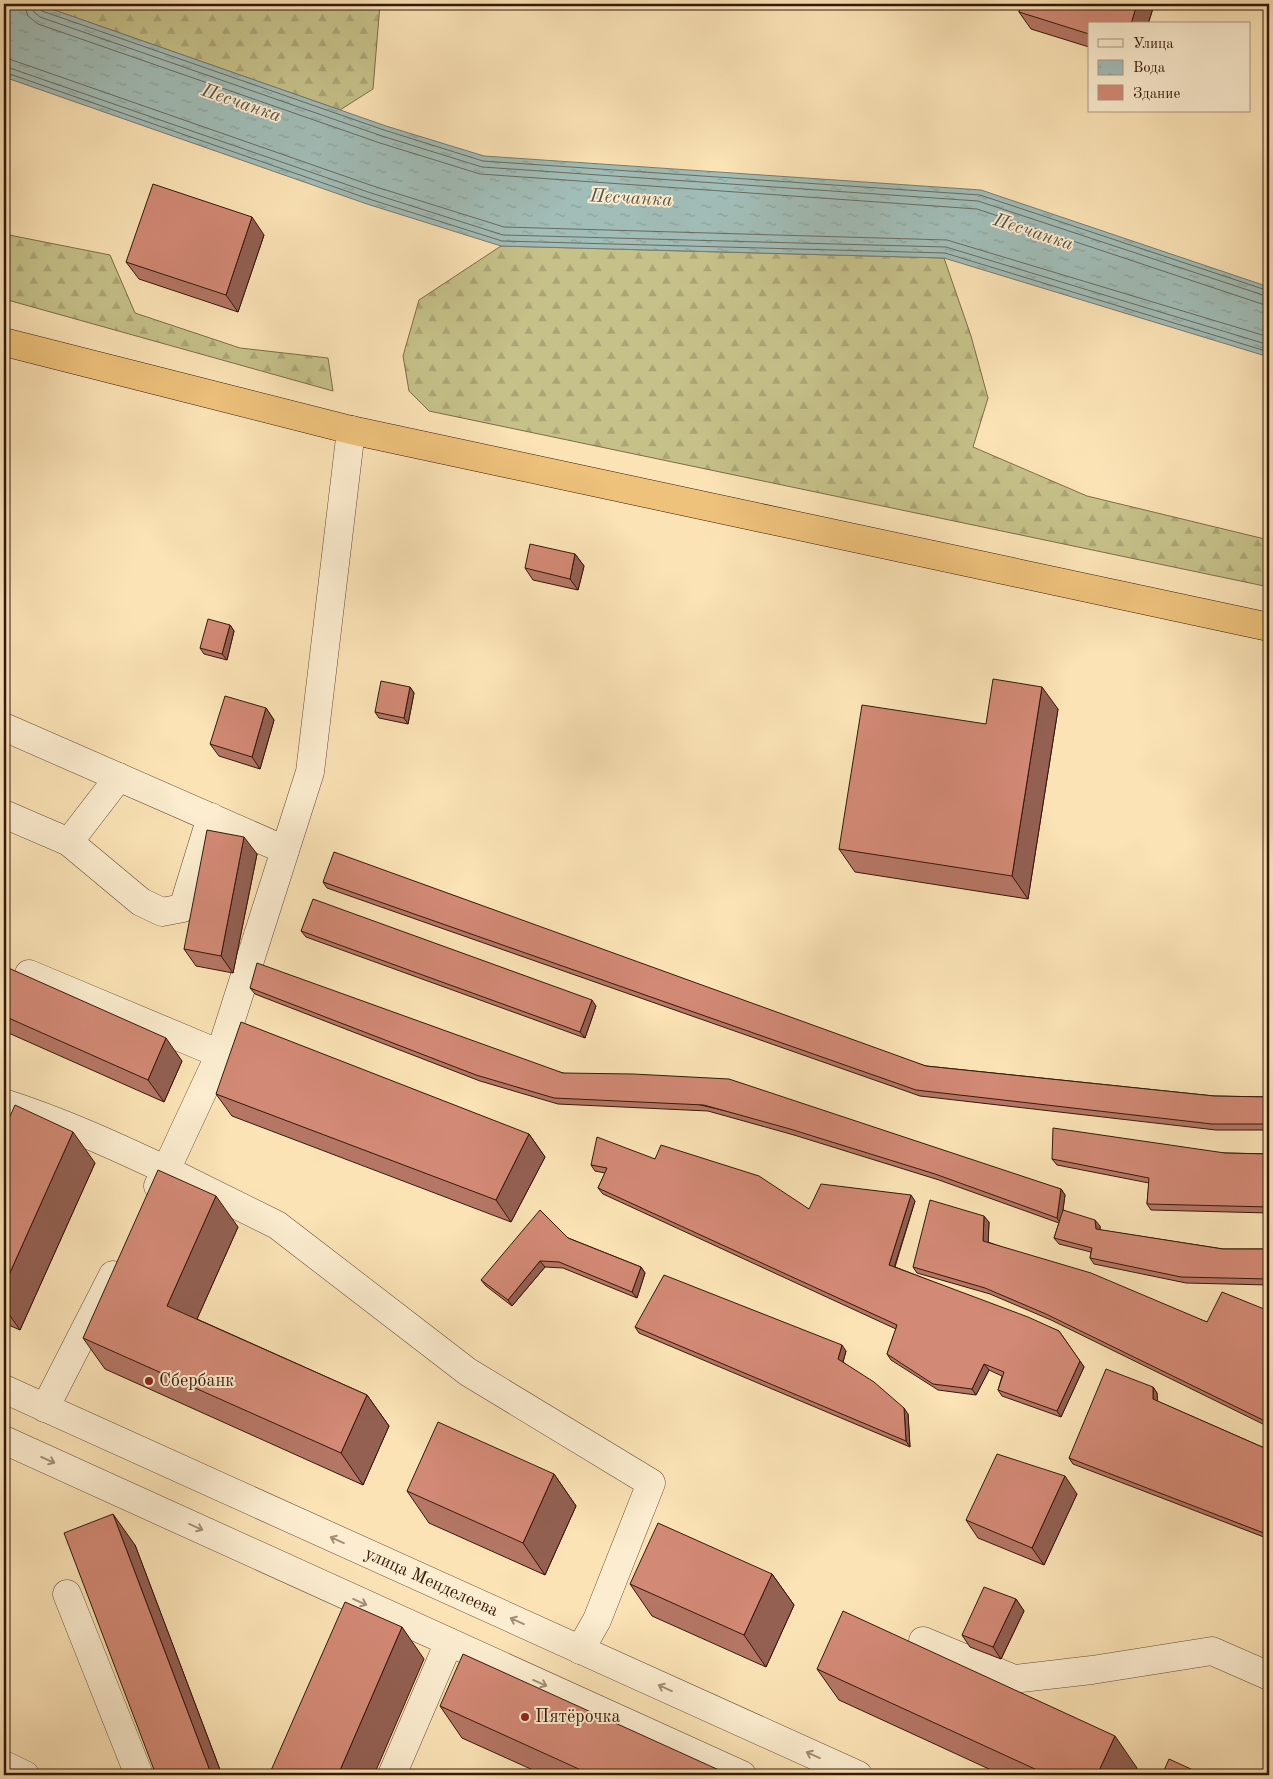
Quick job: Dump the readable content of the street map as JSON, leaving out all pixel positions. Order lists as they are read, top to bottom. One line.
{"streets":{"street":["улица Менделеева"]},"water":["Песчанка"],"places":["Сбербанк","Пятёрочка"],"legend":["Улица","Вода","Здание"]}
